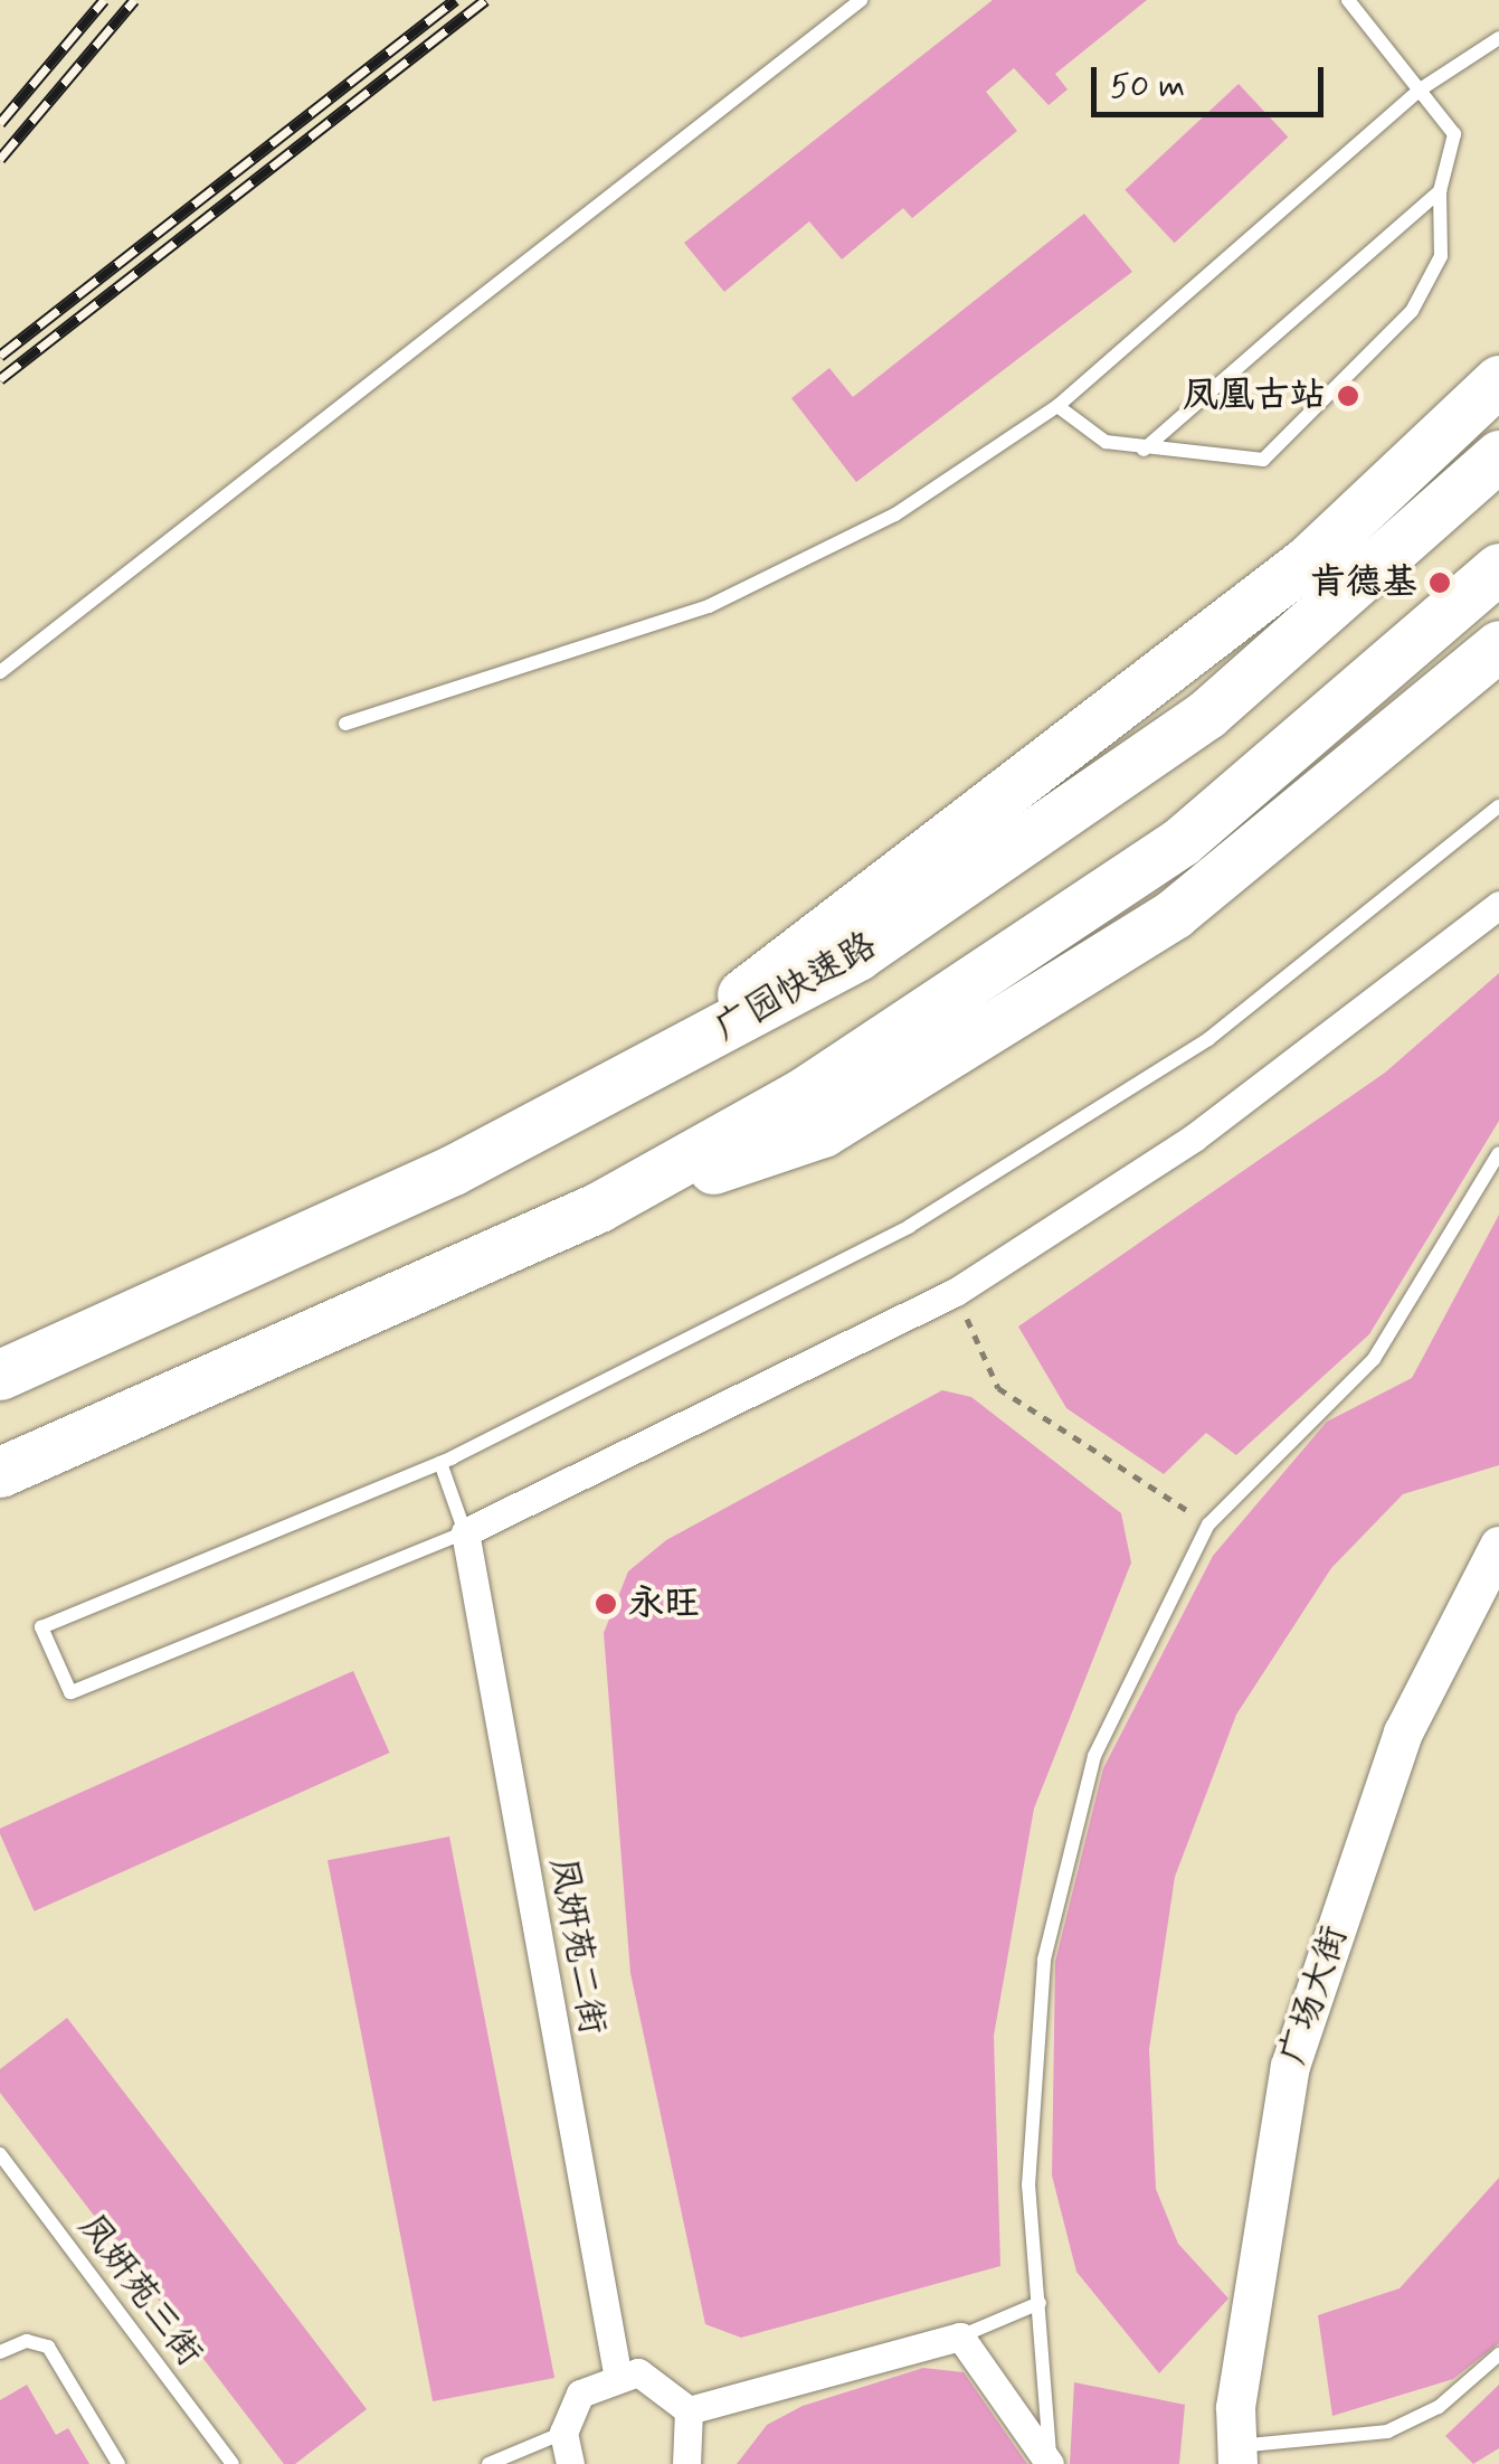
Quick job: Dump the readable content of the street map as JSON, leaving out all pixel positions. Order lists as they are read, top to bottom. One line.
{"streets":{"highway":["广园快速路"],"street":["凤妍苑二街","广场大街"],"lane":["凤妍苑三街"]},"places":["凤凰古站","肯德基","永旺"],"scale_bar":"50 m"}
